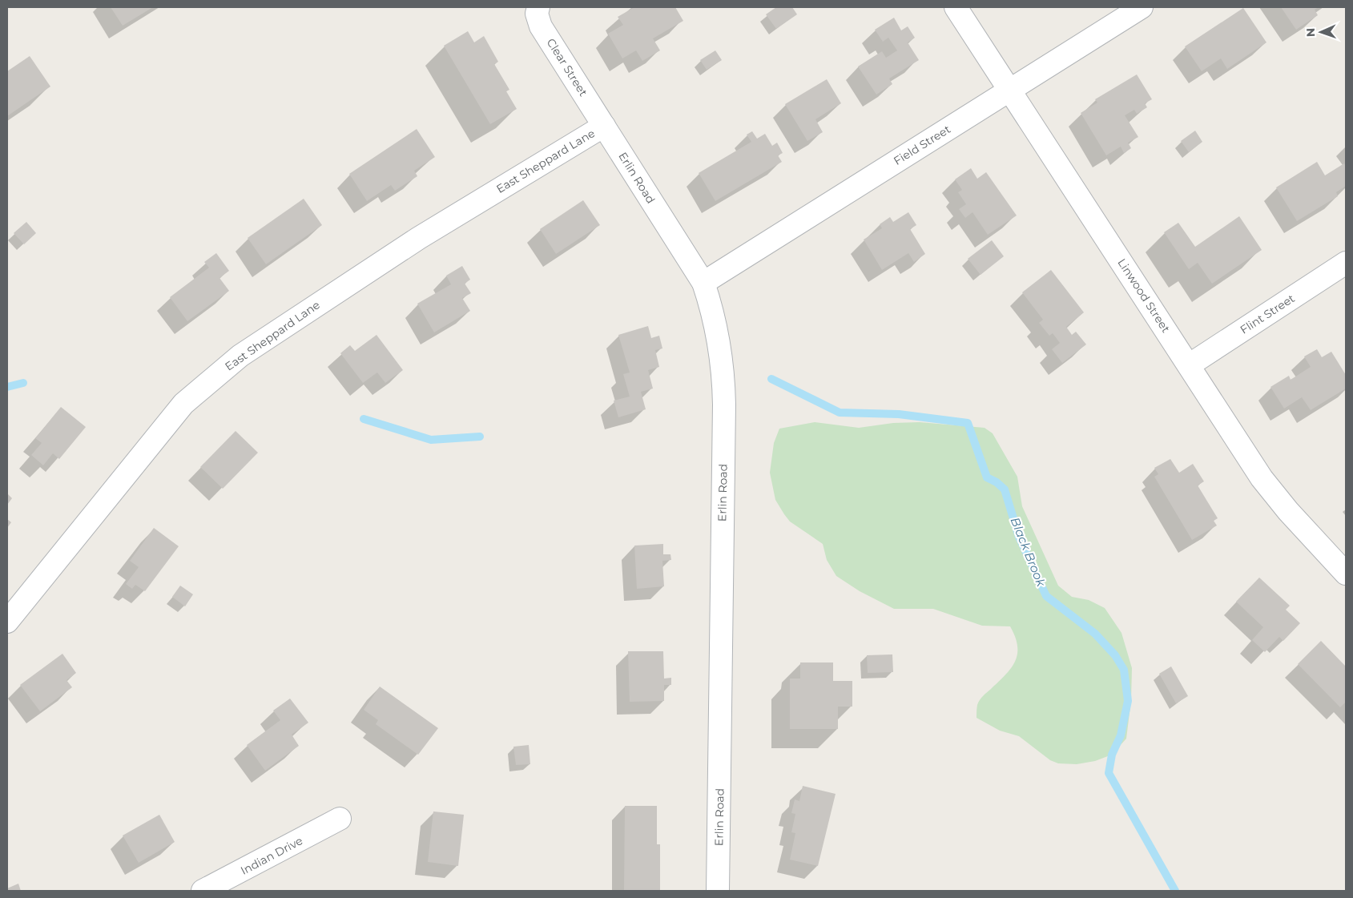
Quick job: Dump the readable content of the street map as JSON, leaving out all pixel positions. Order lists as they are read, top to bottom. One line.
{"streets":{"street":["Clear Street","Field Street","East Sheppard Lane","Erlin Road","Linwood Street","Flint Street","Indian Drive"]},"crossings":[["Clear Street","East Sheppard Lane"],["Clear Street","Erlin Road"],["Field Street","Erlin Road"],["Field Street","Linwood Street"],["East Sheppard Lane","Erlin Road"],["Linwood Street","Flint Street"]],"water":["Black Brook"],"north":"left"}
